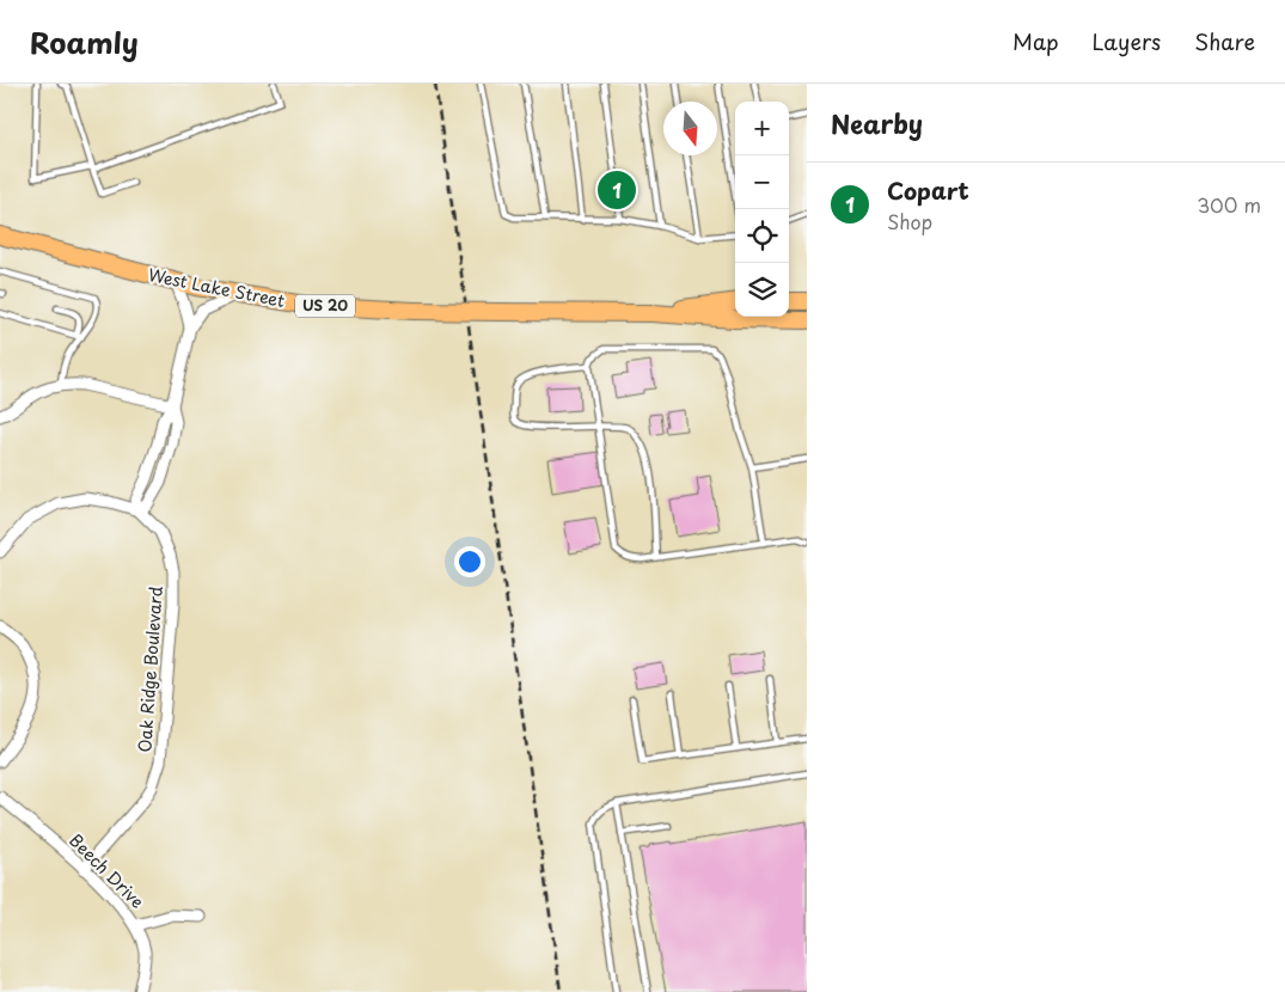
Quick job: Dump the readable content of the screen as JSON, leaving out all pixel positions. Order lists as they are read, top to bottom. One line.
{"streets":{"highway":["West Lake Street","US 20"],"street":["Oak Ridge Boulevard","Beech Drive"]},"crossings":[["Oak Ridge Boulevard","Beech Drive"]],"north":"bottom","page":{"header":"Roamly","nav":["Map","Layers","Share"],"heading":"Nearby","map_buttons":["+","−"],"list":[{"mark":"1","name":"Copart","note":"Shop","value":"300 m"}],"pins":"1"}}
